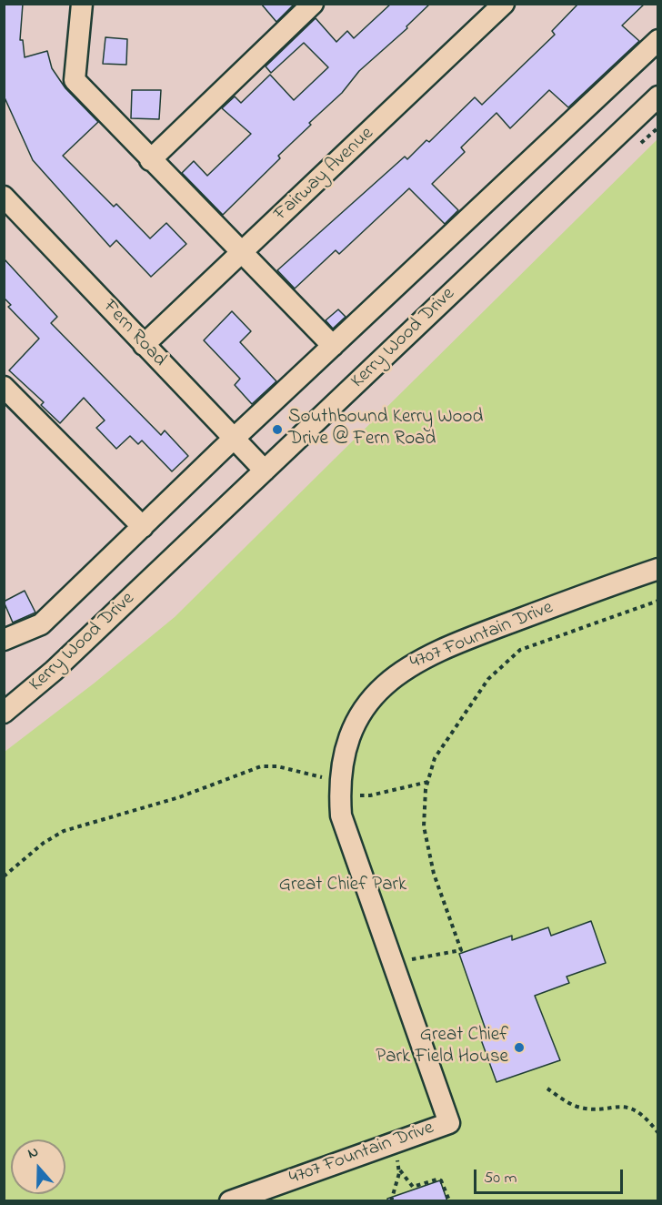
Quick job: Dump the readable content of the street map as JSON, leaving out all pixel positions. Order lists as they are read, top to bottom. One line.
{"streets":{"street":["Fairway Avenue","Fern Road","Kerry Wood Drive","4707 Fountain Drive"]},"crossings":[["Fairway Avenue","Fern Road"],["Fern Road","Kerry Wood Drive"]],"parks":["Great Chief Park"],"places":["Southbound Kerry Wood Drive @ Fern Road","Great Chief Park Field House"],"scale_bar":"50 m","north":"top"}
